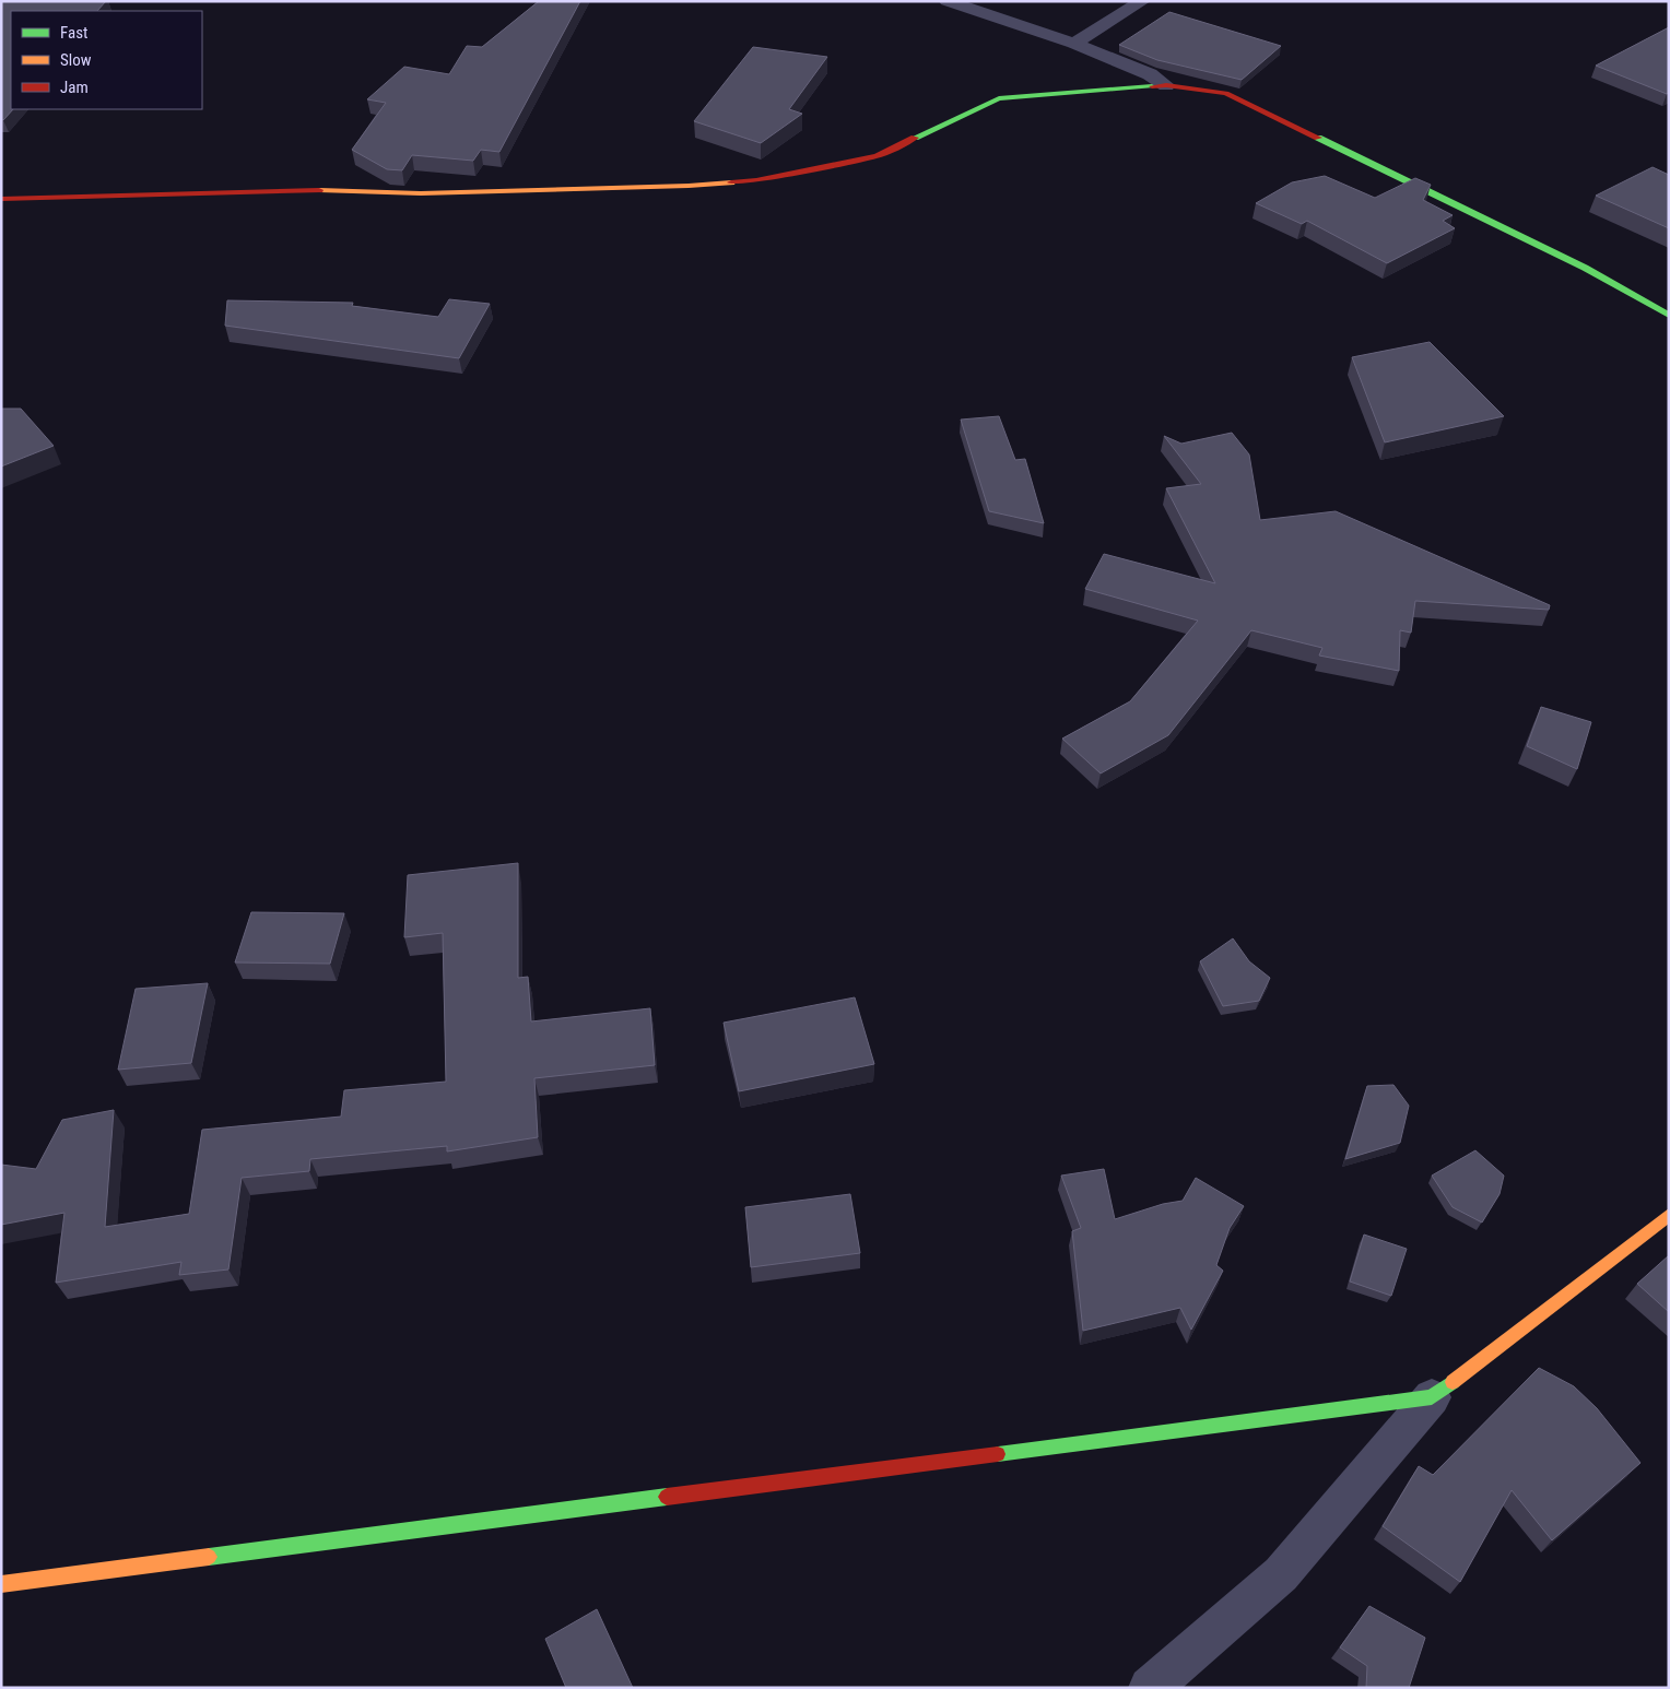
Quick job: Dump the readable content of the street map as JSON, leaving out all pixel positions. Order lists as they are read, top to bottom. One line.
{"legend":["Fast","Slow","Jam"]}
